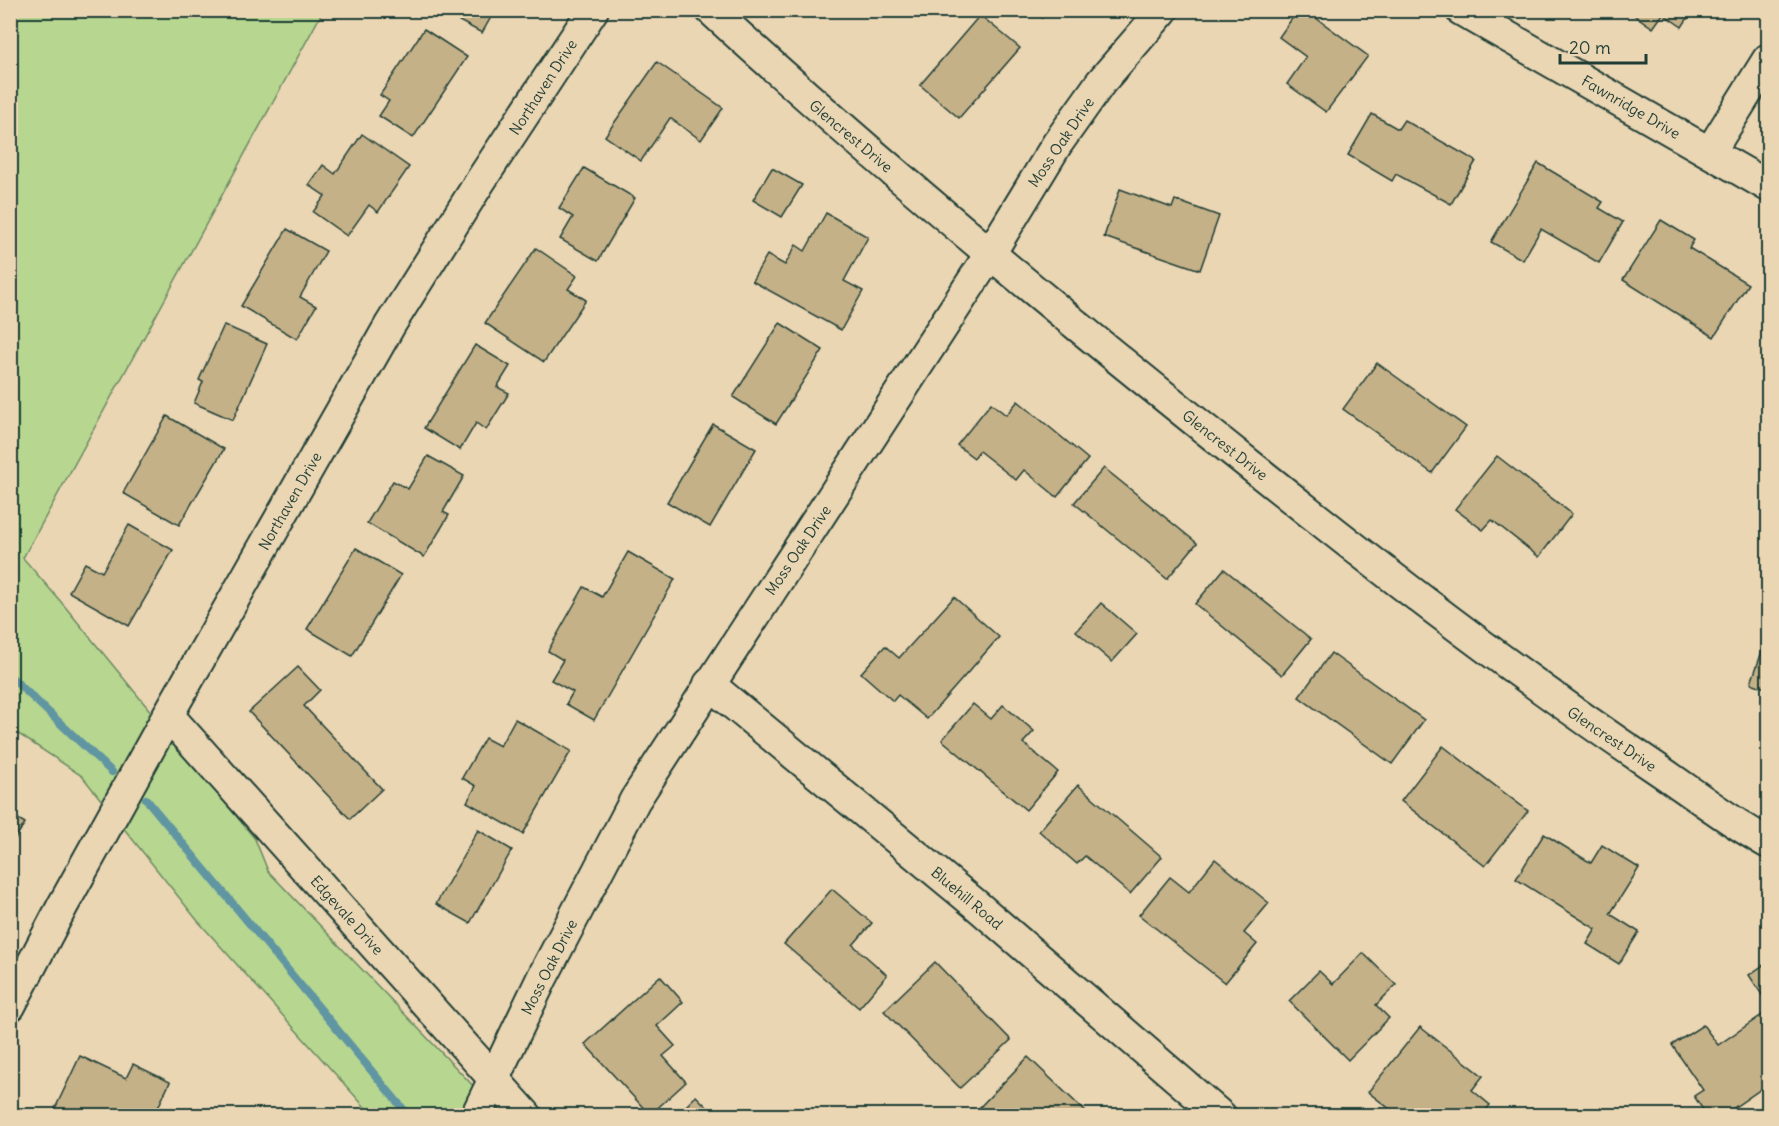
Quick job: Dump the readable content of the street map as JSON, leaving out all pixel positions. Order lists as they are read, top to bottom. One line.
{"streets":{"street":["Northaven Drive","Fawnridge Drive","Glencrest Drive","Moss Oak Drive","Bluehill Road","Edgevale Drive"]},"crossings":[["Northaven Drive","Edgevale Drive"],["Glencrest Drive","Moss Oak Drive"],["Moss Oak Drive","Bluehill Road"],["Moss Oak Drive","Edgevale Drive"]],"scale_bar":"20 m"}
